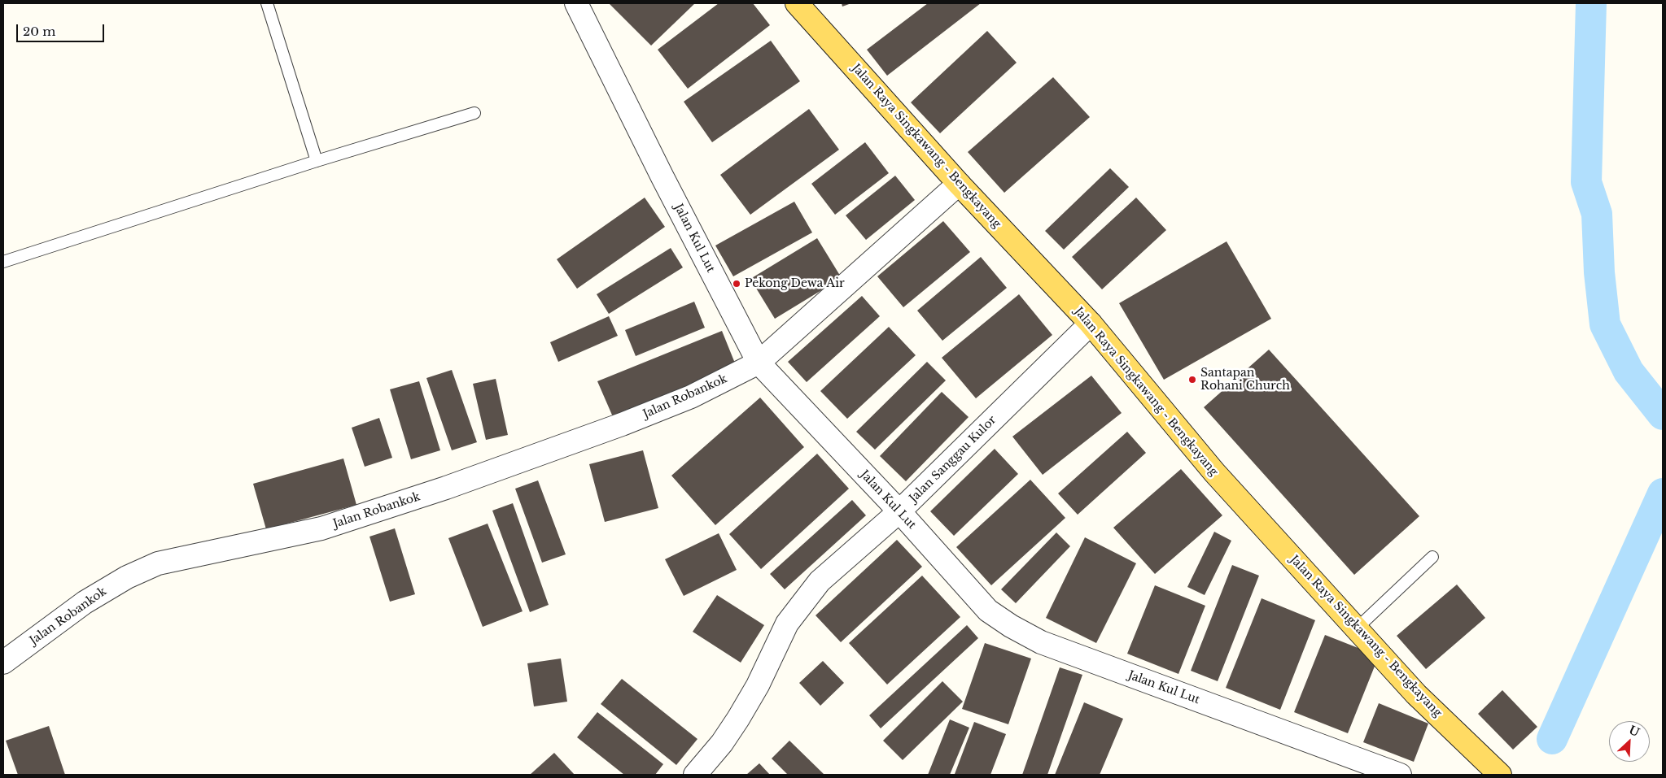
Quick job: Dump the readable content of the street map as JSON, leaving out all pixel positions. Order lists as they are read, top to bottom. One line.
{"streets":{"main road":["Jalan Raya Singkawang - Bengkayang"],"street":["Jalan Kul Lut","Jalan Robankok","Jalan Sanggau Kulor"]},"crossings":[["Jalan Raya Singkawang - Bengkayang","Jalan Robankok"],["Jalan Raya Singkawang - Bengkayang","Jalan Sanggau Kulor"],["Jalan Kul Lut","Jalan Robankok"],["Jalan Kul Lut","Jalan Sanggau Kulor"]],"places":["Pekong Dewa Air","Santapan Rohani Church"],"scale_bar":"20 m","north":"top right"}
